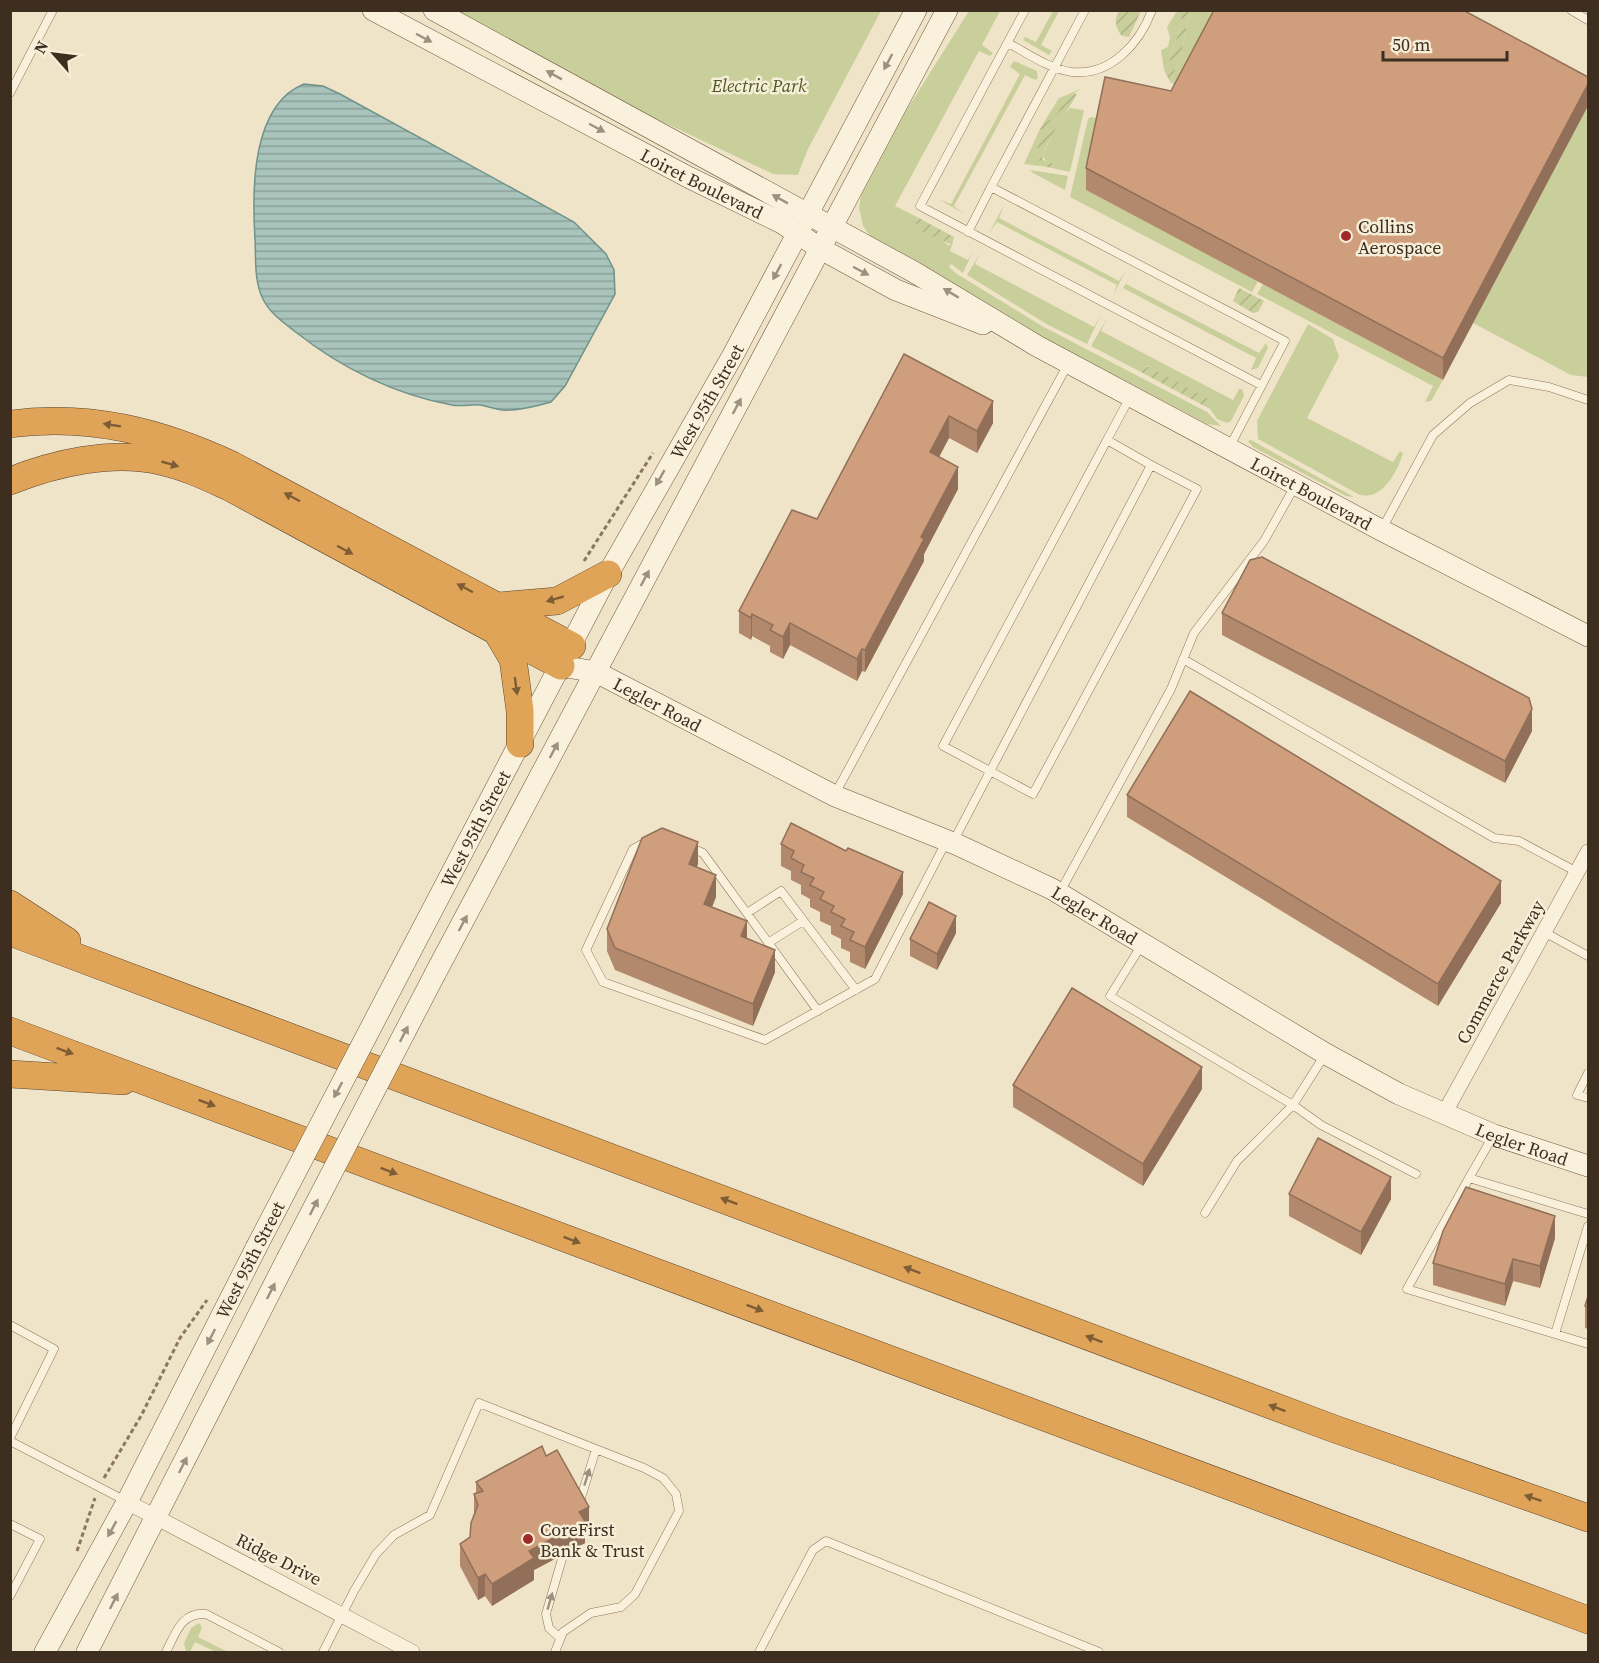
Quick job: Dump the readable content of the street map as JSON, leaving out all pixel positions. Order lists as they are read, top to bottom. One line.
{"streets":{"main road":["Loiret Boulevard","West 95th Street","Legler Road"],"street":["Commerce Parkway","Ridge Drive"]},"crossings":[["Loiret Boulevard","West 95th Street"],["West 95th Street","Legler Road"],["West 95th Street","Ridge Drive"],["Legler Road","Commerce Parkway"]],"parks":["Electric Park"],"places":["Collins Aerospace","CoreFirst Bank & Trust"],"scale_bar":"50 m","north":"top left"}
